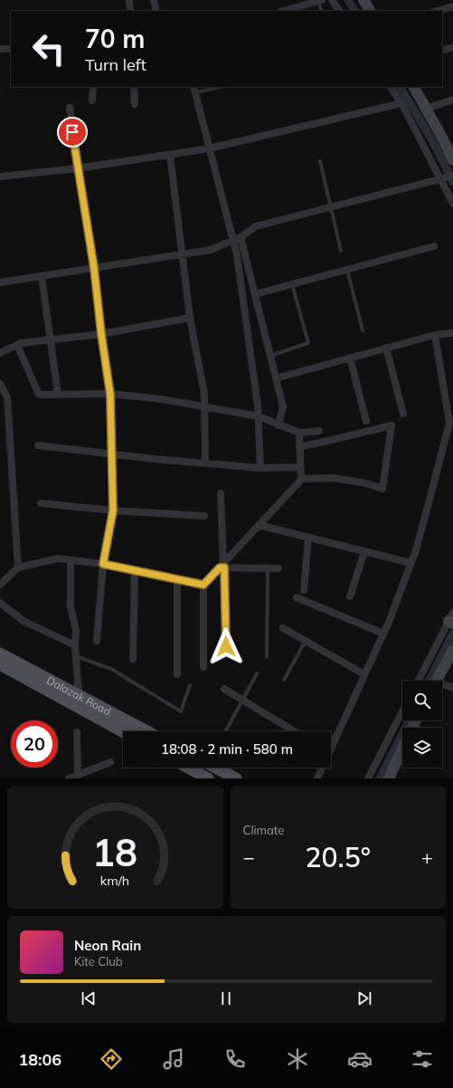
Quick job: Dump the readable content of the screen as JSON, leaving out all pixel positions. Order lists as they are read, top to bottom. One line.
{"streets":{"main road":["Dalazak Road"]},"page":{"turn":["70 m","Turn left"],"limit":"20","trip":"18:08 · 2 min · 580 m","tile":"Climate","heat":["−","20.5°","+"],"song":["Neon Rain","Kite Club"],"tabs":"18:06","gauge":["18","km/h"]}}
